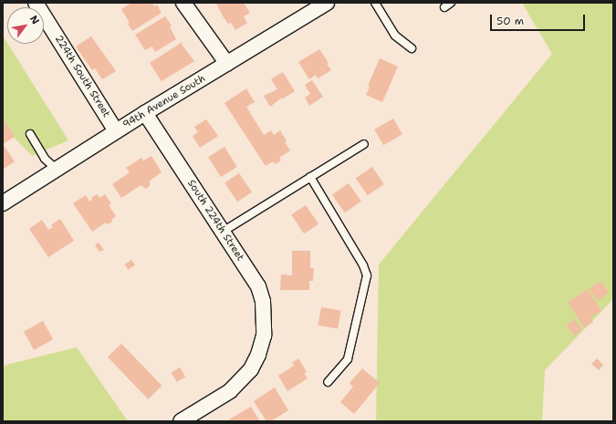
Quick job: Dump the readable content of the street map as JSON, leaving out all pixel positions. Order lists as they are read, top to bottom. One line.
{"streets":{"street":["224th South Street","94th Avenue South","South 224th Street"]},"crossings":[["224th South Street","94th Avenue South"],["94th Avenue South","South 224th Street"]],"scale_bar":"50 m","north":"top right"}
